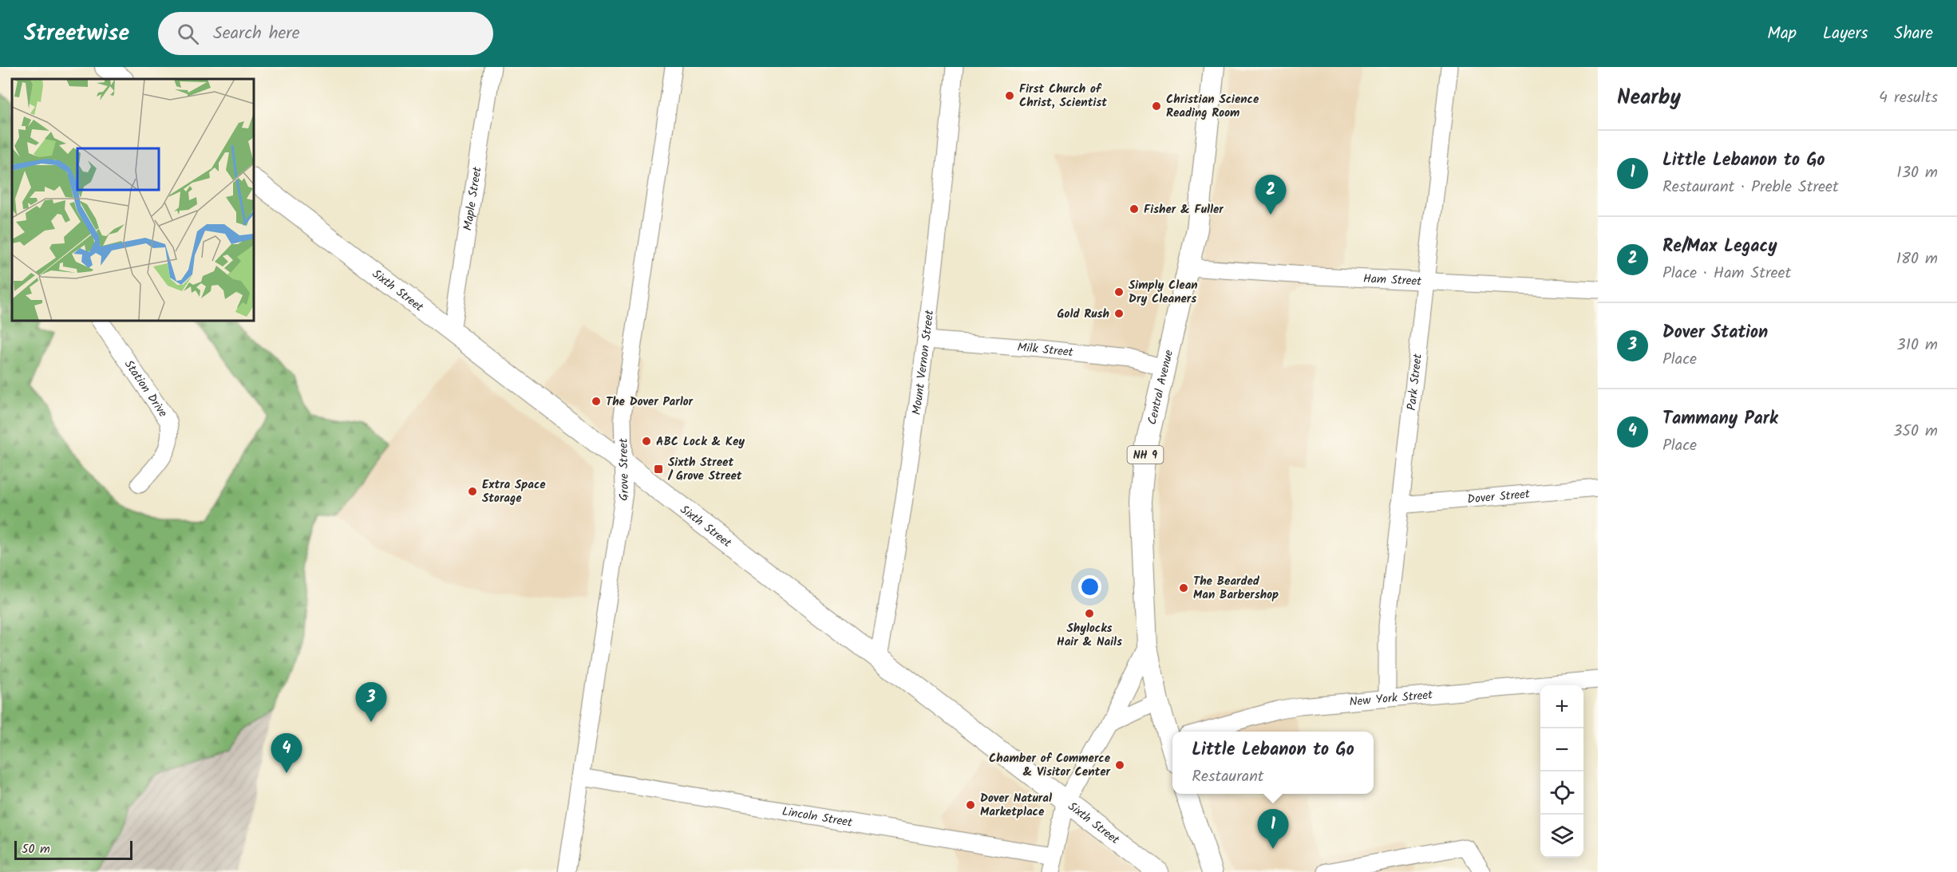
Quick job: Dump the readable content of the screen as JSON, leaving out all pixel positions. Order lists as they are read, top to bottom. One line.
{"streets":{"main road":["Sixth Street","Central Avenue","NH 9"],"street":["Maple Street","Ham Street","Milk Street","Mount Vernon Street","Park Street","Station Drive","Grove Street","Dover Street","New York Street","Lincoln Street"]},"crossings":[["Maple Street","Sixth Street"],["Ham Street","Park Street"],["Ham Street","Central Avenue"],["Sixth Street","Mount Vernon Street"],["Sixth Street","Grove Street"],["Milk Street","Mount Vernon Street"],["Milk Street","Central Avenue"],["Park Street","Dover Street"],["Park Street","New York Street"],["Grove Street","Lincoln Street"]],"places":{"other":["First Church of Christ, Scientist","Christian Science Reading Room","Fisher & Fuller","Simply Clean Dry Cleaners","Gold Rush","The Dover Parlor","ABC Lock & Key","Extra Space Storage","The Bearded Man Barbershop","Shylocks Hair & Nails","Chamber of Commerce & Visitor Center","Dover Natural Marketplace"],"transit":["Sixth Street / Grove Street"]},"scale_bar":"50 m","page":{"header":"Streetwise","search":"Search here","nav":["Map","Layers","Share"],"heading":["Nearby","4 results"],"list":[{"mark":"1","name":"Little Lebanon to Go","note":"Restaurant · Preble Street","value":"130 m"},{"mark":"2","name":"Re/Max Legacy","note":"Place · Ham Street","value":"180 m"},{"mark":"3","name":"Dover Station","note":"Place","value":"310 m"},{"mark":"4","name":"Tammany Park","note":"Place","value":"350 m"}],"pins":["2","3","4","1"],"map_buttons":["+","−"],"popup":["Little Lebanon to Go","Restaurant"],"scale":"50 m"}}
